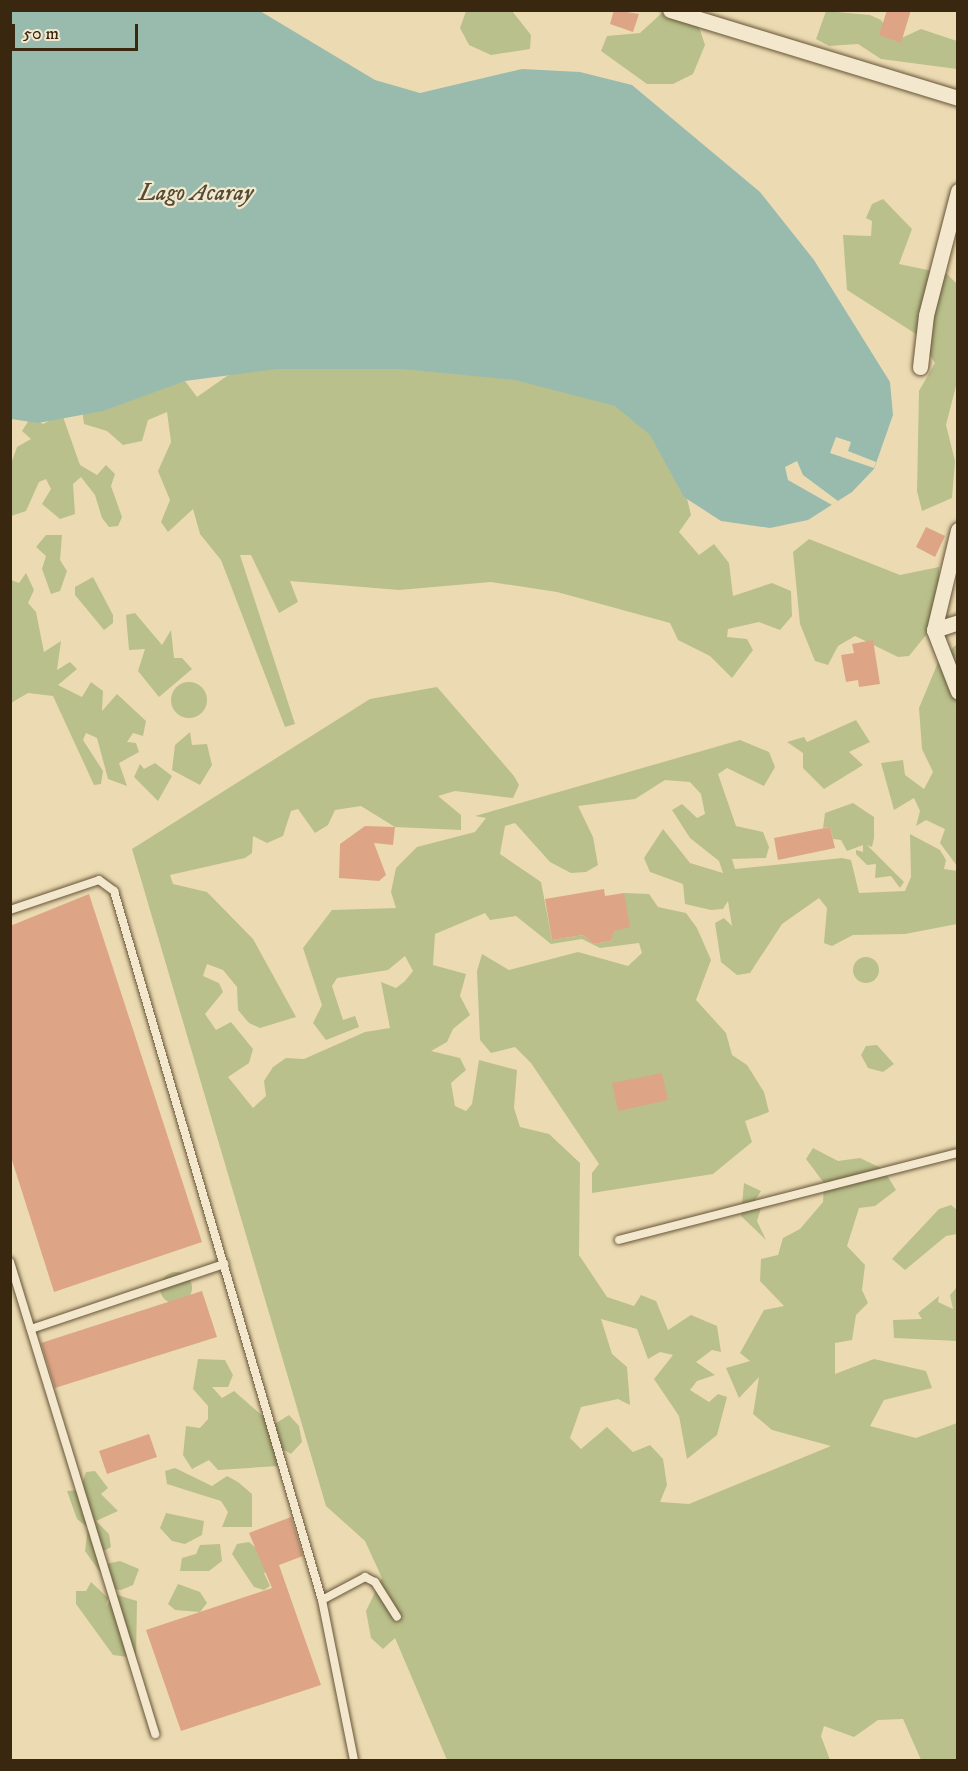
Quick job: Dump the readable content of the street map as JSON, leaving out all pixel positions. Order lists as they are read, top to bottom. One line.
{"water":["Lago Acaray"],"scale_bar":"50 m"}
